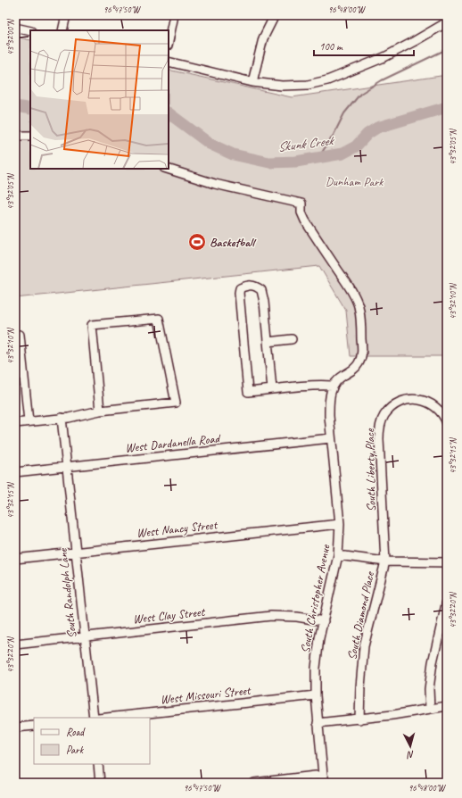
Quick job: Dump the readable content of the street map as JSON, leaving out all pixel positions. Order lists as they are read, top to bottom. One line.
{"streets":{"street":["West Dardanella Road","South Liberty Place","West Nancy Street","South Randolph Lane","South Christopher Avenue","West Clay Street","South Diamond Place","West Missouri Street"]},"crossings":[["West Dardanella Road","South Randolph Lane"],["West Dardanella Road","South Christopher Avenue"],["South Liberty Place","South Diamond Place"],["West Nancy Street","South Randolph Lane"],["West Nancy Street","South Christopher Avenue"],["South Randolph Lane","West Clay Street"],["South Christopher Avenue","West Clay Street"],["South Christopher Avenue","West Missouri Street"]],"water":["Skunk Creek"],"parks":["Dunham Park"],"places":{"sports":["Basketball"]},"legend":["Road","Park"],"scale_bar":"100 m","north":"bottom","coordinates":["96°47'50\"W","96°48'00\"W","43°32'00\"N","43°32'05\"N","43°32'10\"N","43°32'15\"N","43°32'20\"N"]}
